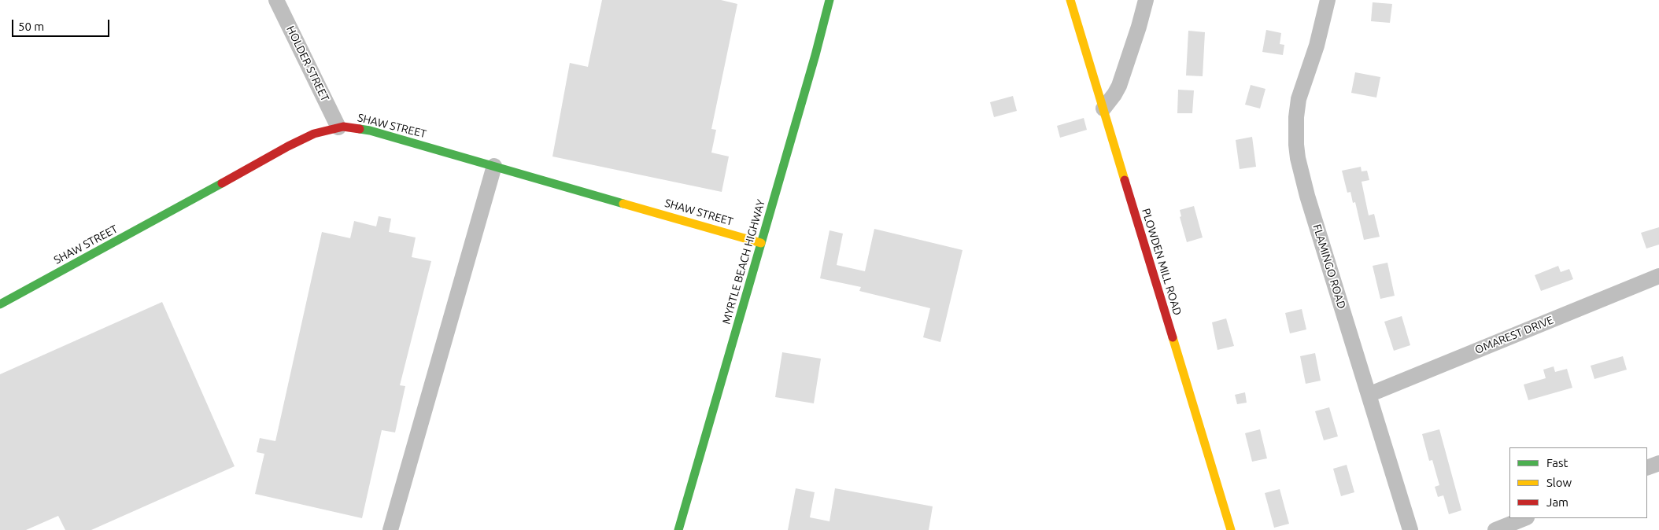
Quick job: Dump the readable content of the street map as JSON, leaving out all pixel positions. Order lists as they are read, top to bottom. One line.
{"streets":{"street":["HOLDER STREET","SHAW STREET","MYRTLE BEACH HIGHWAY","PLOWDEN MILL ROAD","FLAMINGO ROAD","OMAREST DRIVE"]},"crossings":[["HOLDER STREET","SHAW STREET"],["SHAW STREET","MYRTLE BEACH HIGHWAY"],["FLAMINGO ROAD","OMAREST DRIVE"]],"legend":["Fast","Slow","Jam"],"scale_bar":"50 m"}
